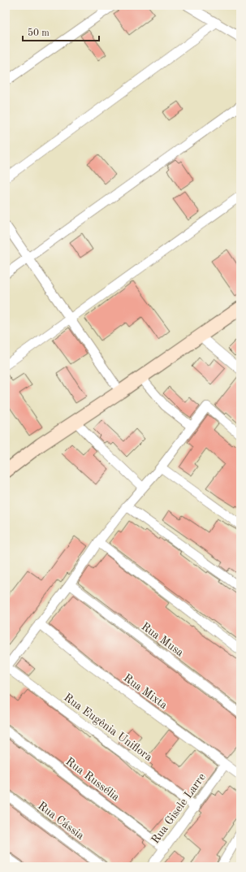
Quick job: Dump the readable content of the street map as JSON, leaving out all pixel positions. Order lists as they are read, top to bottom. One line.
{"streets":{"street":["Rua Musa","Rua Mixta","Rua Eugênia Uniflora","Rua Russélia","Rua Gisele Larre","Rua Cássia"]},"crossings":[["Rua Mixta","Rua Gisele Larre"],["Rua Eugênia Uniflora","Rua Gisele Larre"],["Rua Russélia","Rua Gisele Larre"]],"scale_bar":"50 m"}
